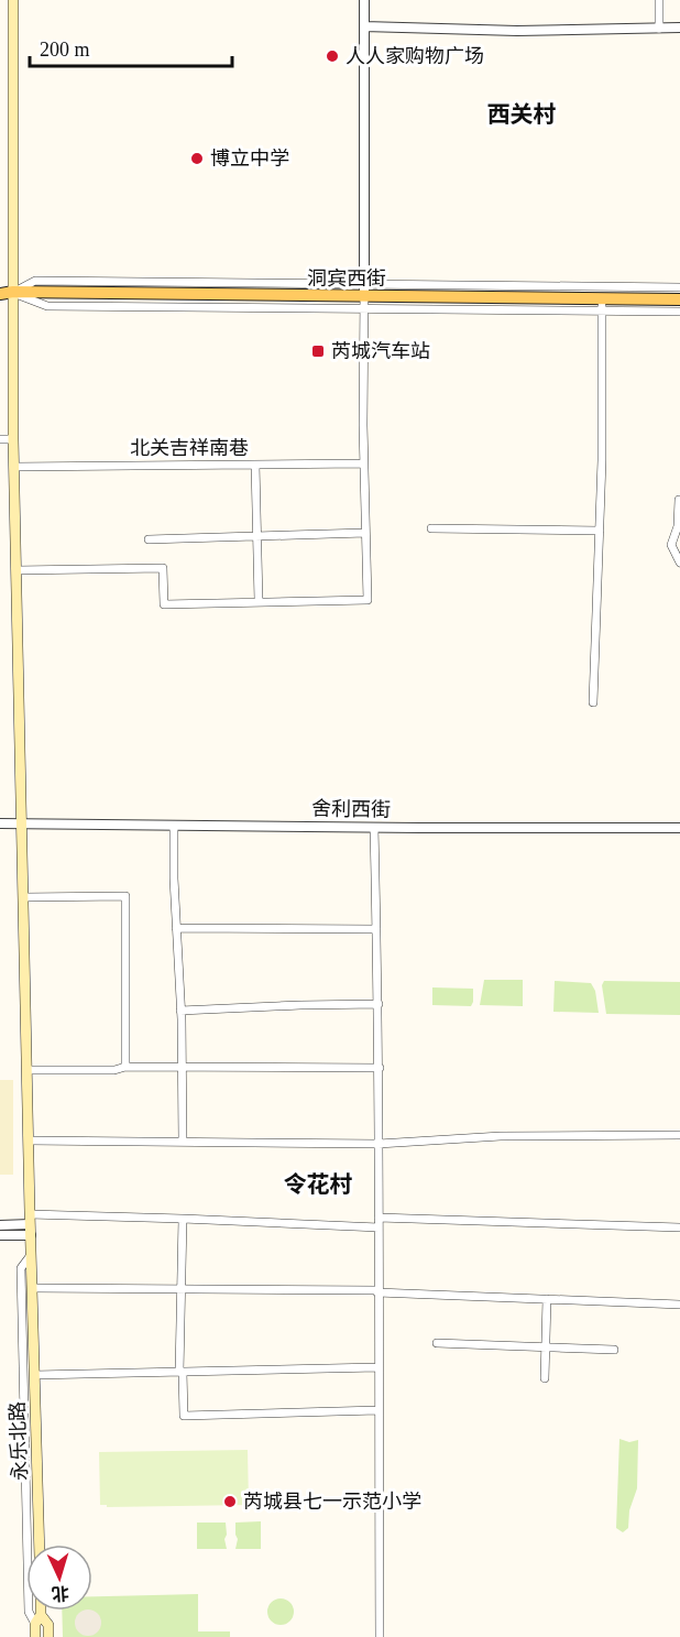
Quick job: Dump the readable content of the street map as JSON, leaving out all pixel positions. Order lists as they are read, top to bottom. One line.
{"streets":{"main road":["洞宾西街","永乐北路"],"street":["北关吉祥南巷","舍利西街"]},"crossings":[["洞宾西街","永乐北路"],["北关吉祥南巷","永乐北路"],["舍利西街","永乐北路"]],"districts":["西关村","令花村"],"places":{"other":["人人家购物广场","博立中学","芮城县七一示范小学"],"transit":["芮城汽车站"]},"scale_bar":"200 m","north":"bottom"}
